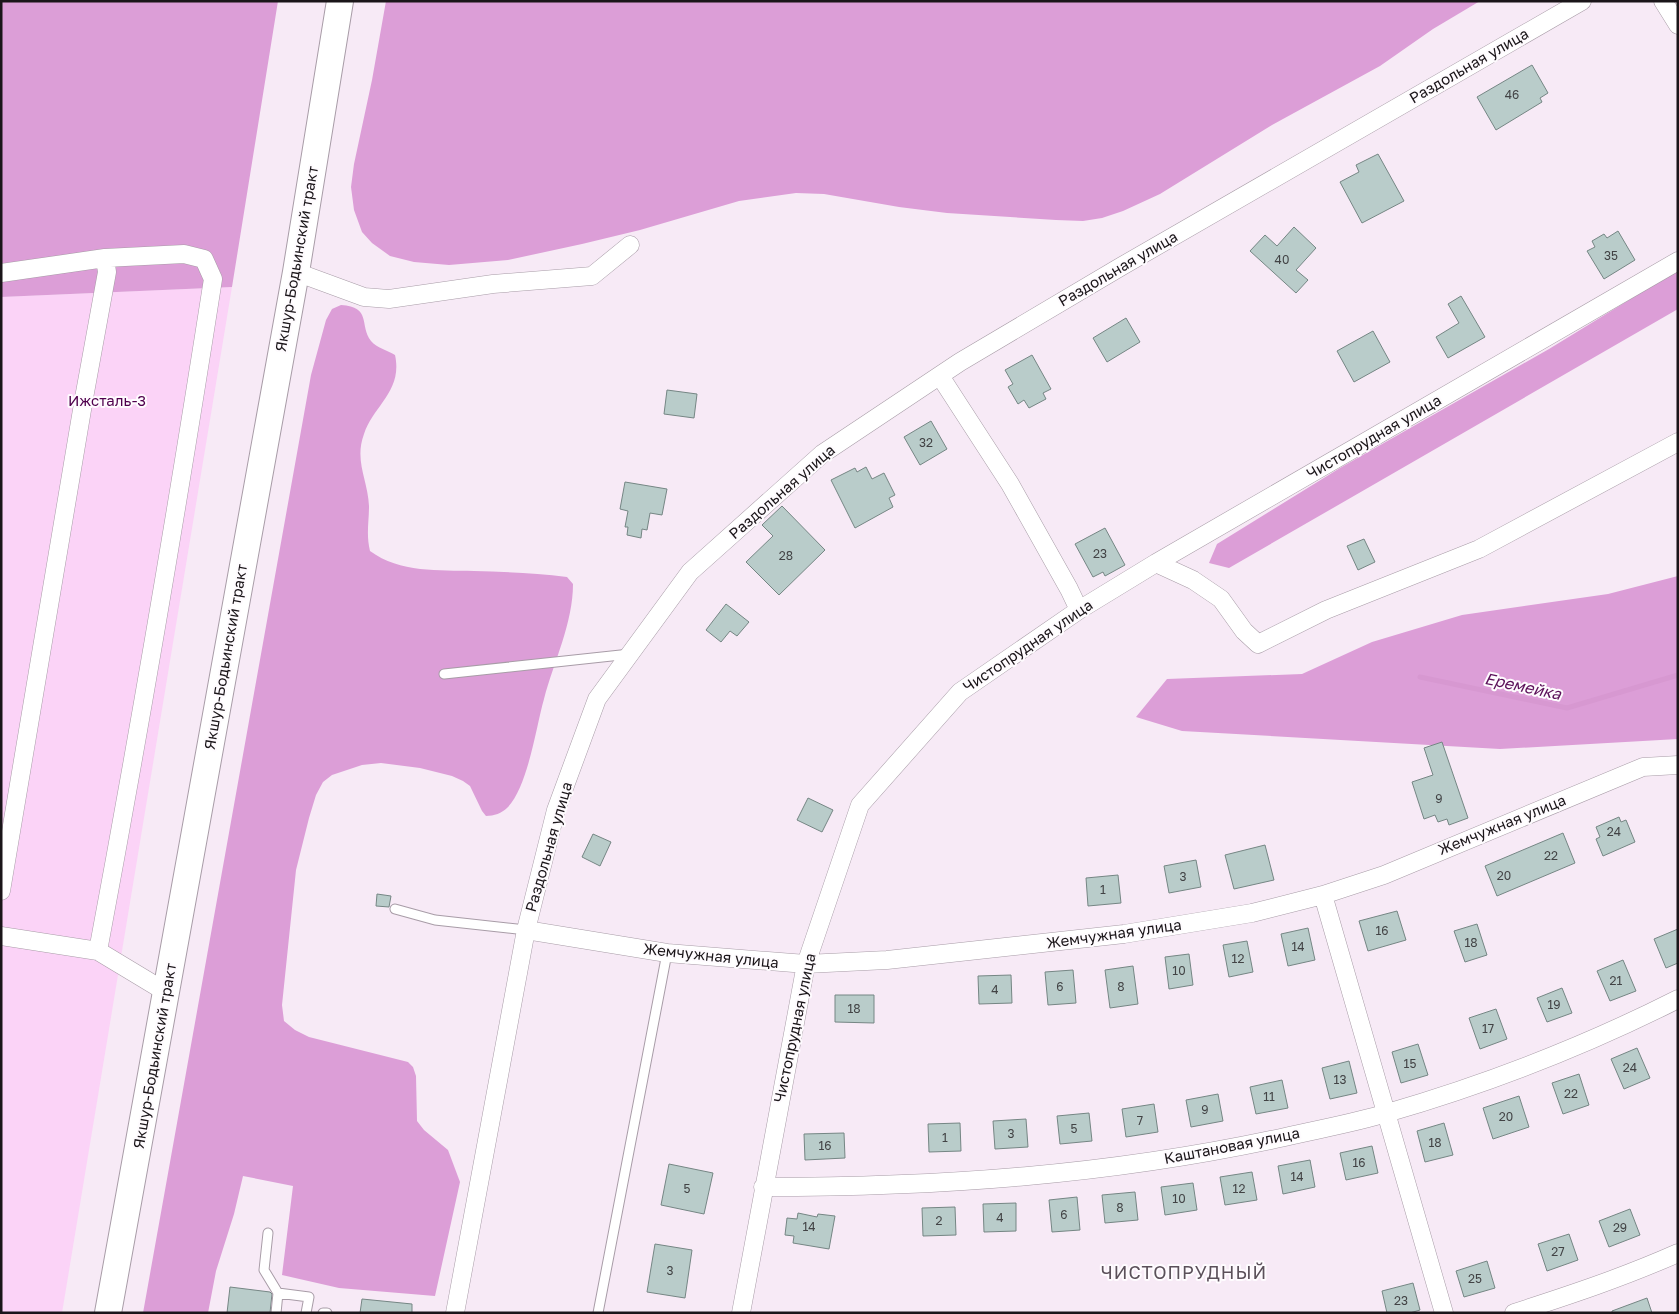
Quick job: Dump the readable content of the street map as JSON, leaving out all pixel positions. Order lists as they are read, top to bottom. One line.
{"streets":{"main road":["Якшур-Бодьинский тракт"],"street":["Раздольная улица","Чистопрудная улица","Жемчужная улица","Каштановая улица"]},"crossings":[["Раздольная улица","Жемчужная улица"],["Чистопрудная улица","Жемчужная улица"],["Чистопрудная улица","Каштановая улица"]],"districts":["ЧИСТОПРУДНЫЙ"],"water":["Еремейка"],"parks":["Ижсталь-3"],"house_numbers":["46","35","40","32","23","28","9","24","22","20","3","1","16","18","14","12","10","21","6","8","4","19","18","17","15","24","13","22","11","9","20","7","5","3","1","18","16","16","14","5","12","10","8","6","4","2","14","29","27","3","25","23"]}
